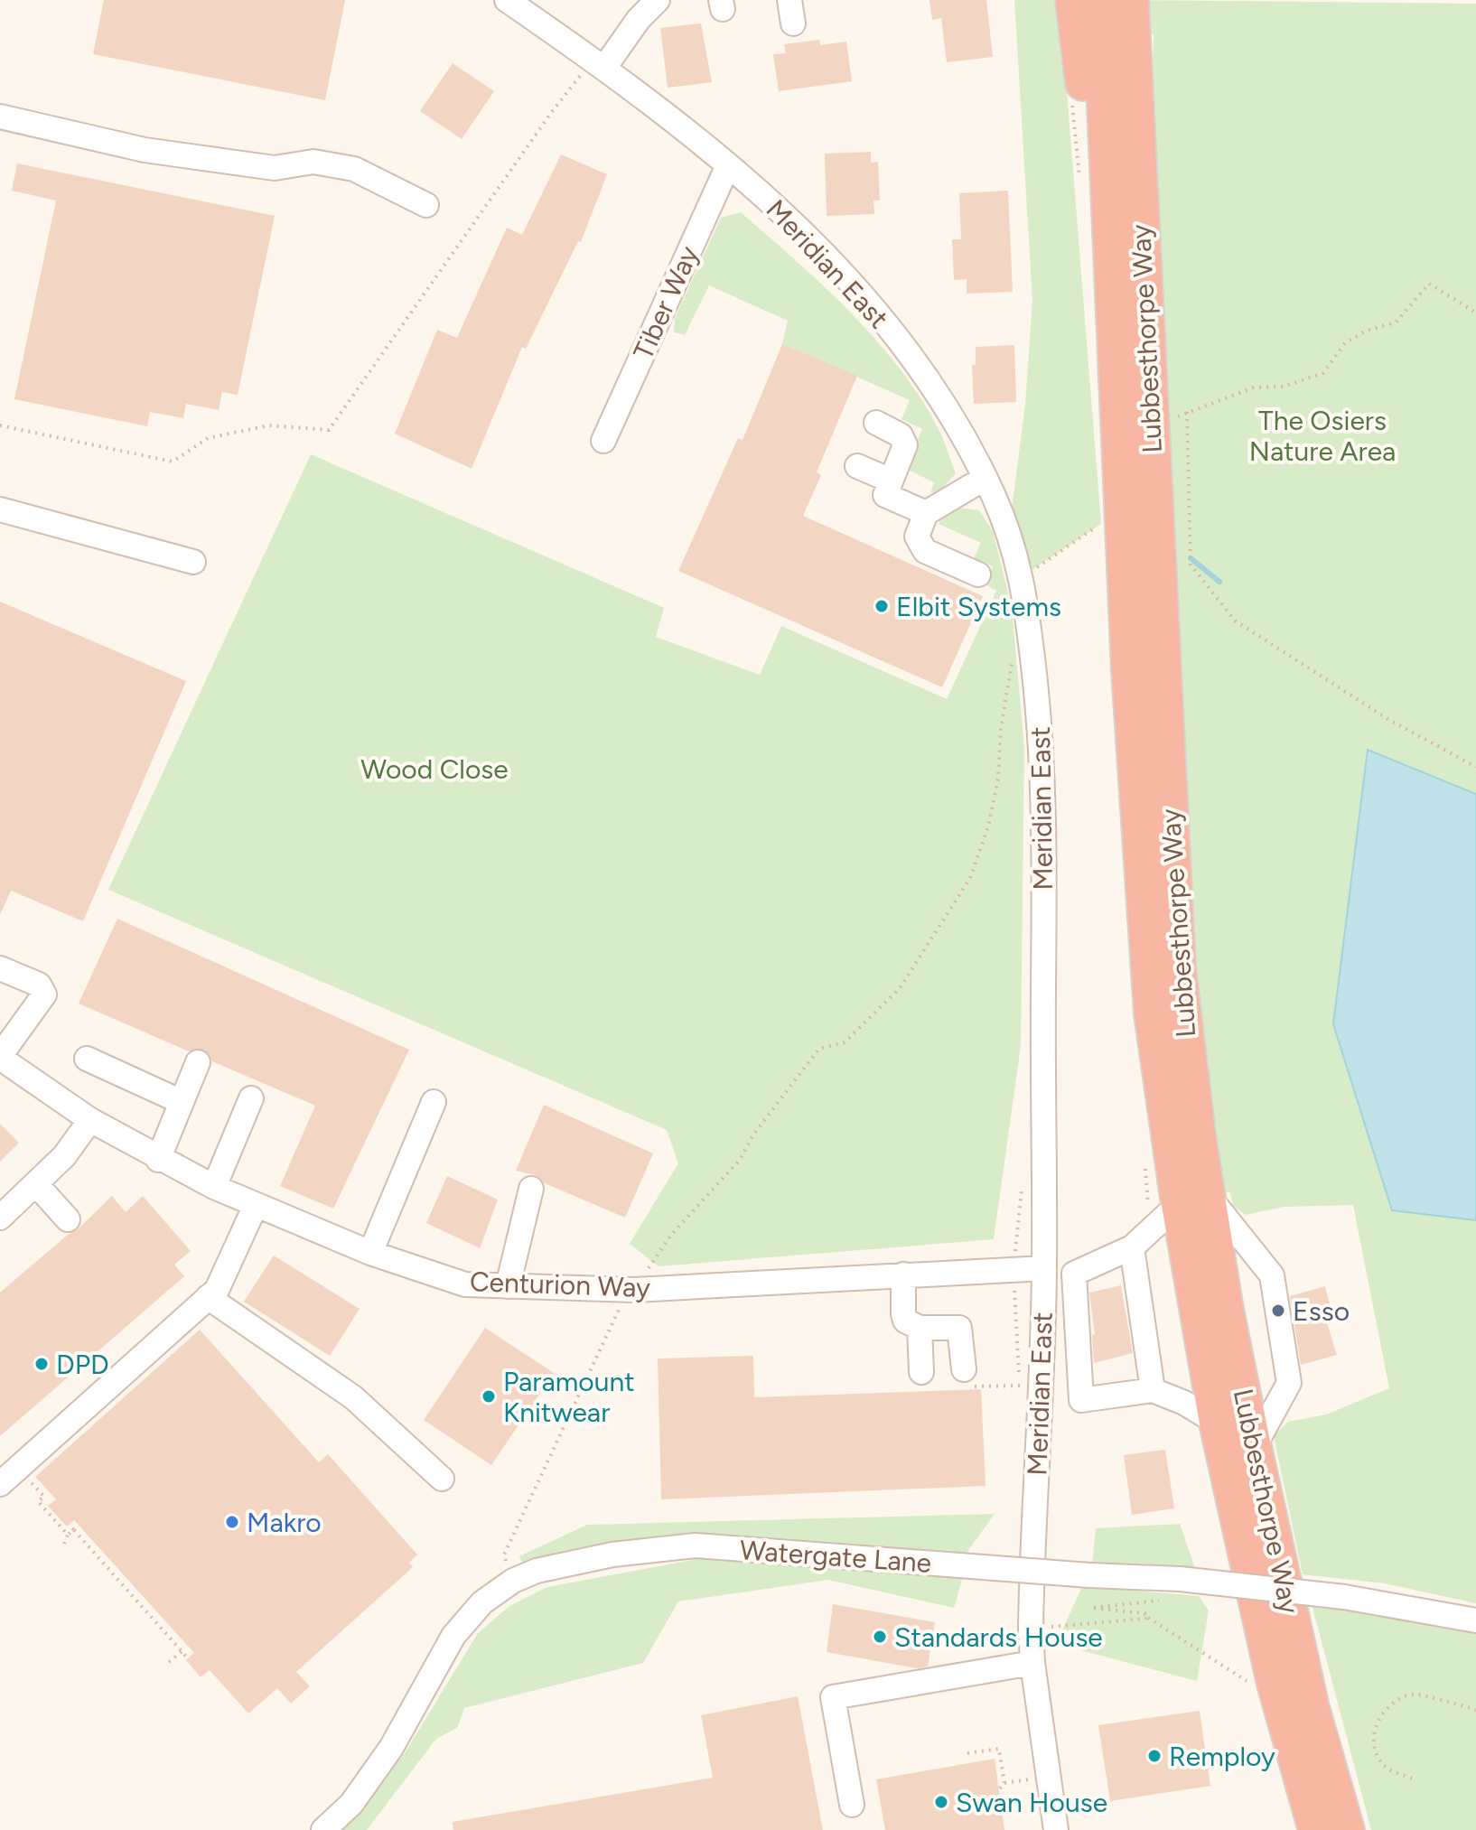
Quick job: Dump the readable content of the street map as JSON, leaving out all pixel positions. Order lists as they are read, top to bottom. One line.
{"streets":{"highway":["Lubbesthorpe Way"],"street":["Meridian East","Tiber Way","Centurion Way","Watergate Lane"]},"crossings":[["Meridian East","Tiber Way"],["Meridian East","Centurion Way"]],"parks":["The Osiers Nature Area","Wood Close"],"places":["Elbit Systems","Esso","DPD","Paramount Knitwear","Makro","Standards House","Remploy","Swan House"]}
